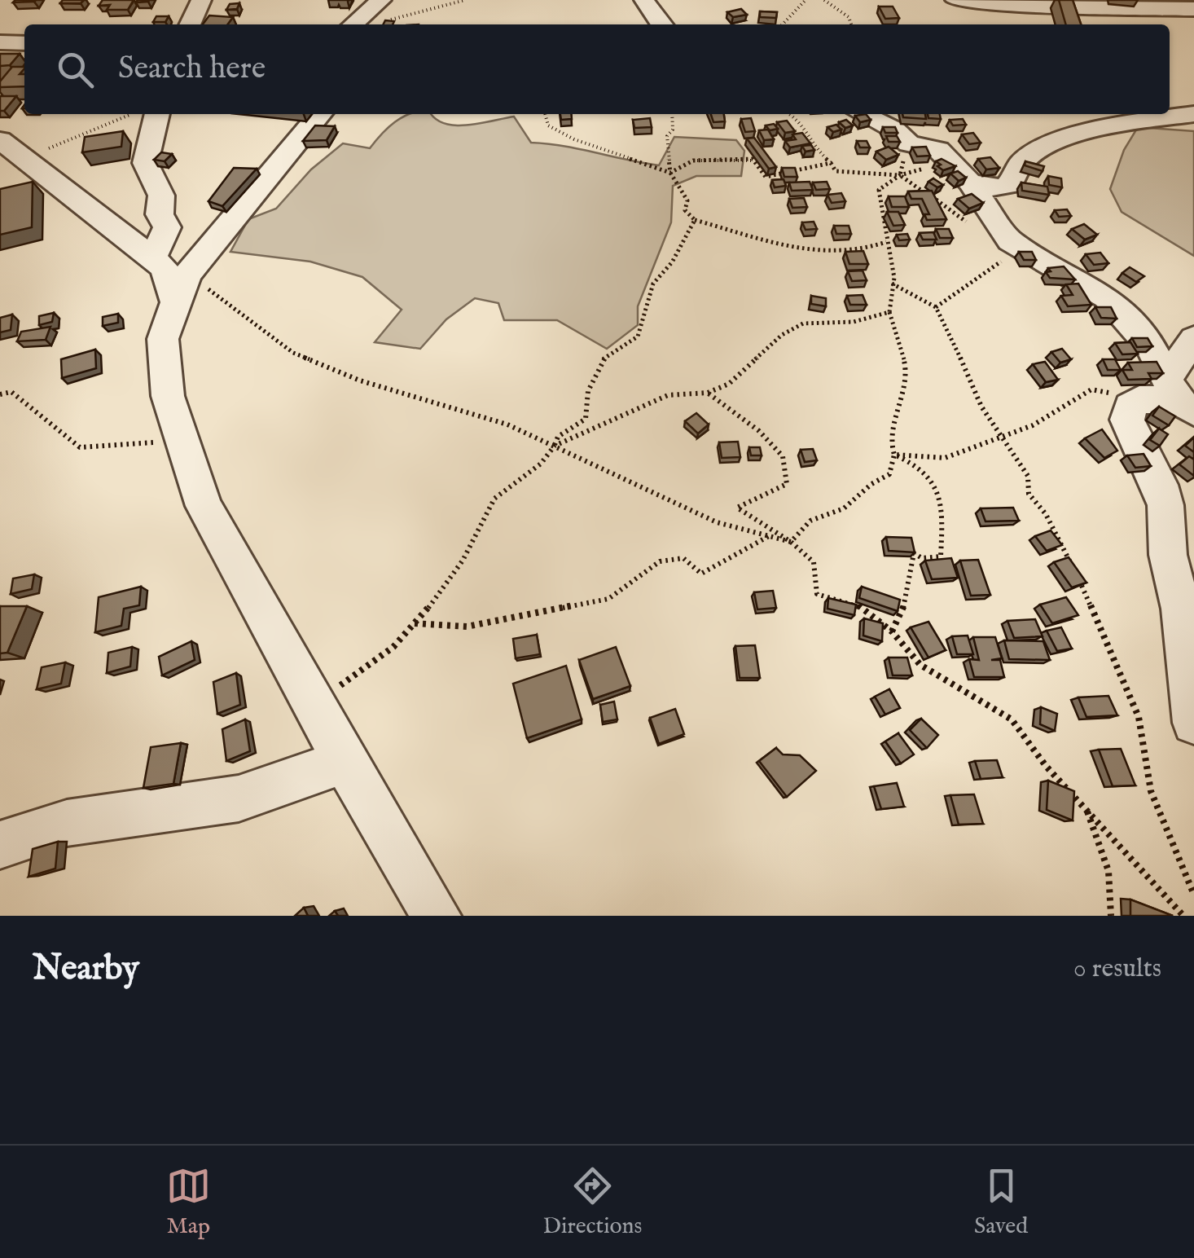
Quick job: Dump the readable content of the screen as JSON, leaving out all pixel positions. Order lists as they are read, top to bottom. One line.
{"page":{"search":"Search here","heading":["Nearby","0 results"],"nav":["Map","Directions","Saved"]}}
